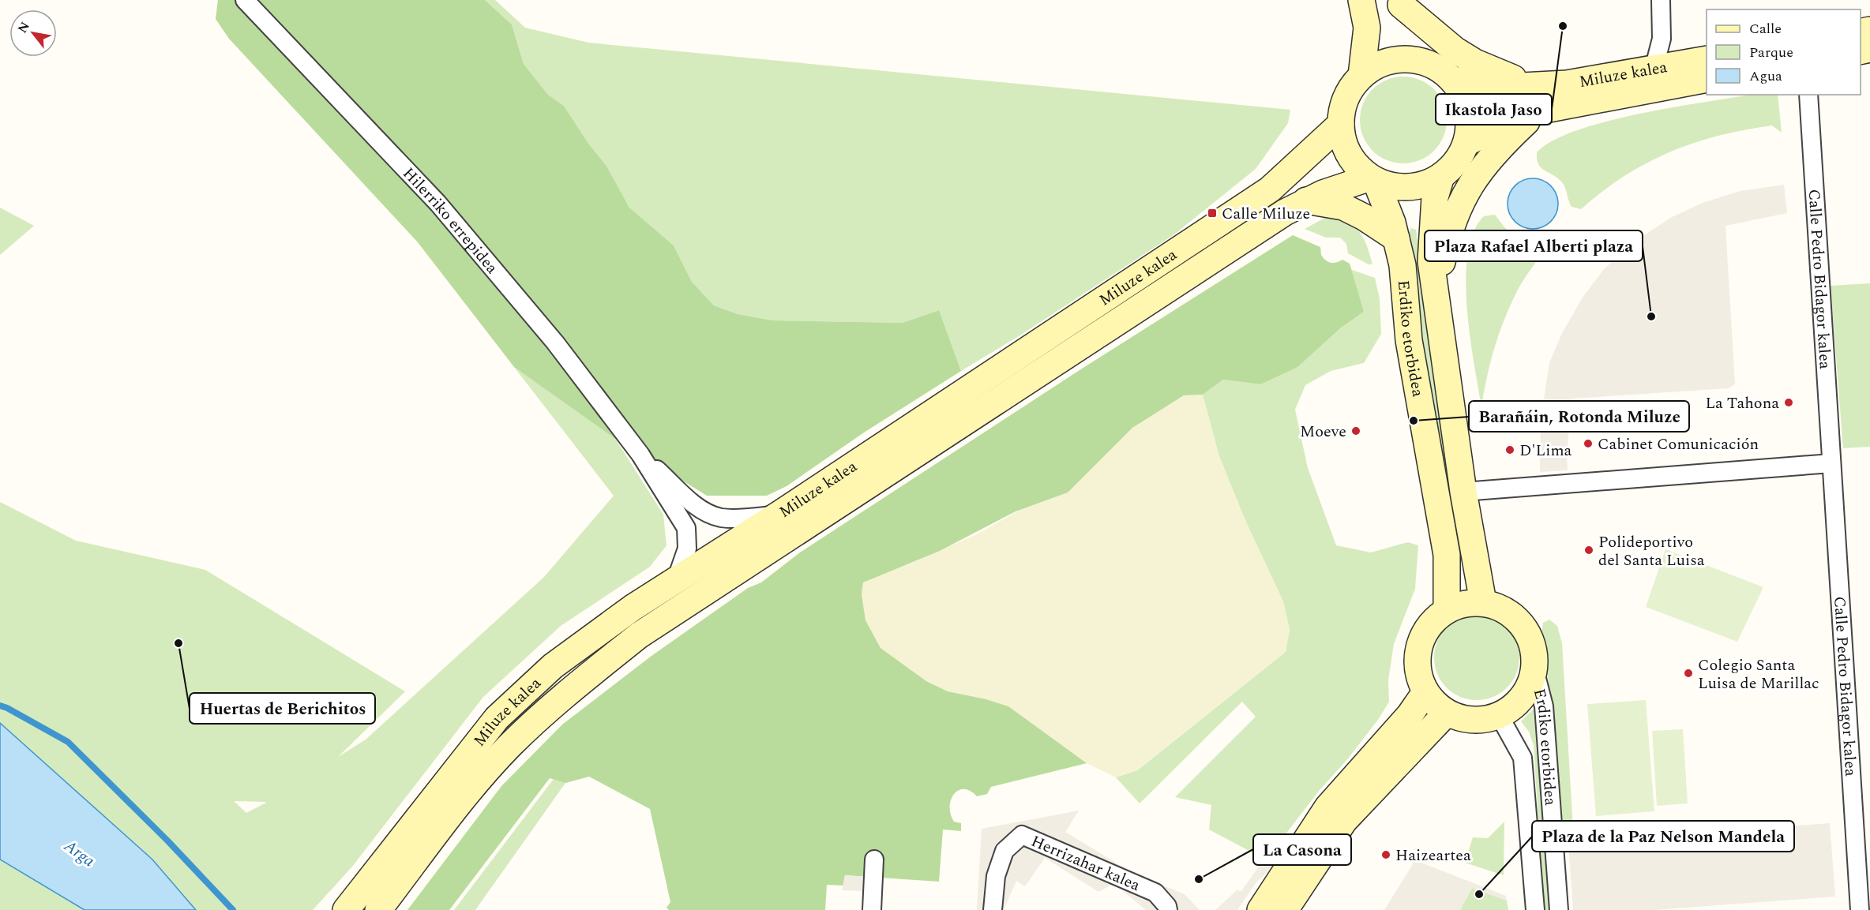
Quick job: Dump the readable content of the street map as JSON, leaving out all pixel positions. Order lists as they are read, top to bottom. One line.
{"streets":{"main road":["Miluze kalea","Erdiko etorbidea"],"street":["Hilerriko errepidea","Calle Pedro Bidagor kalea","Herrizahar kalea"]},"crossings":[["Miluze kalea","Hilerriko errepidea"],["Miluze kalea","Erdiko etorbidea"]],"water":["Arga"],"places":{"other":["Ikastola Jaso","Plaza Rafael Alberti plaza","La Tahona","Barañáin, Rotonda Miluze","Moeve","Cabinet Comunicación","D'Lima","Polideportivo del Santa Luisa","Huertas de Berichitos","Colegio Santa Luisa de Marillac","Haizeartea","La Casona","Plaza de la Paz Nelson Mandela"],"transit":["Calle Miluze"]},"legend":["Calle","Parque","Agua"],"north":"top left"}
